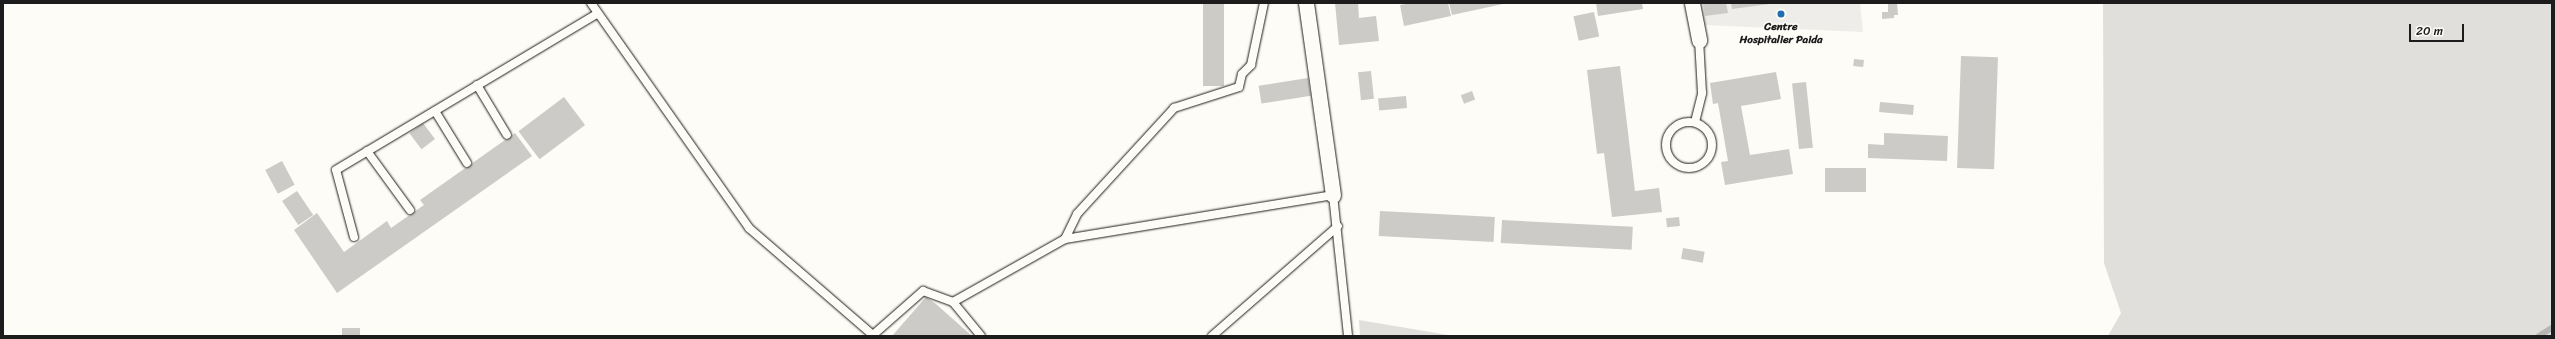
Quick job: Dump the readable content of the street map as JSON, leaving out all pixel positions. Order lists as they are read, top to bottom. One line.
{"places":["Centre Hospitalier Paida"],"scale_bar":"20 m"}
